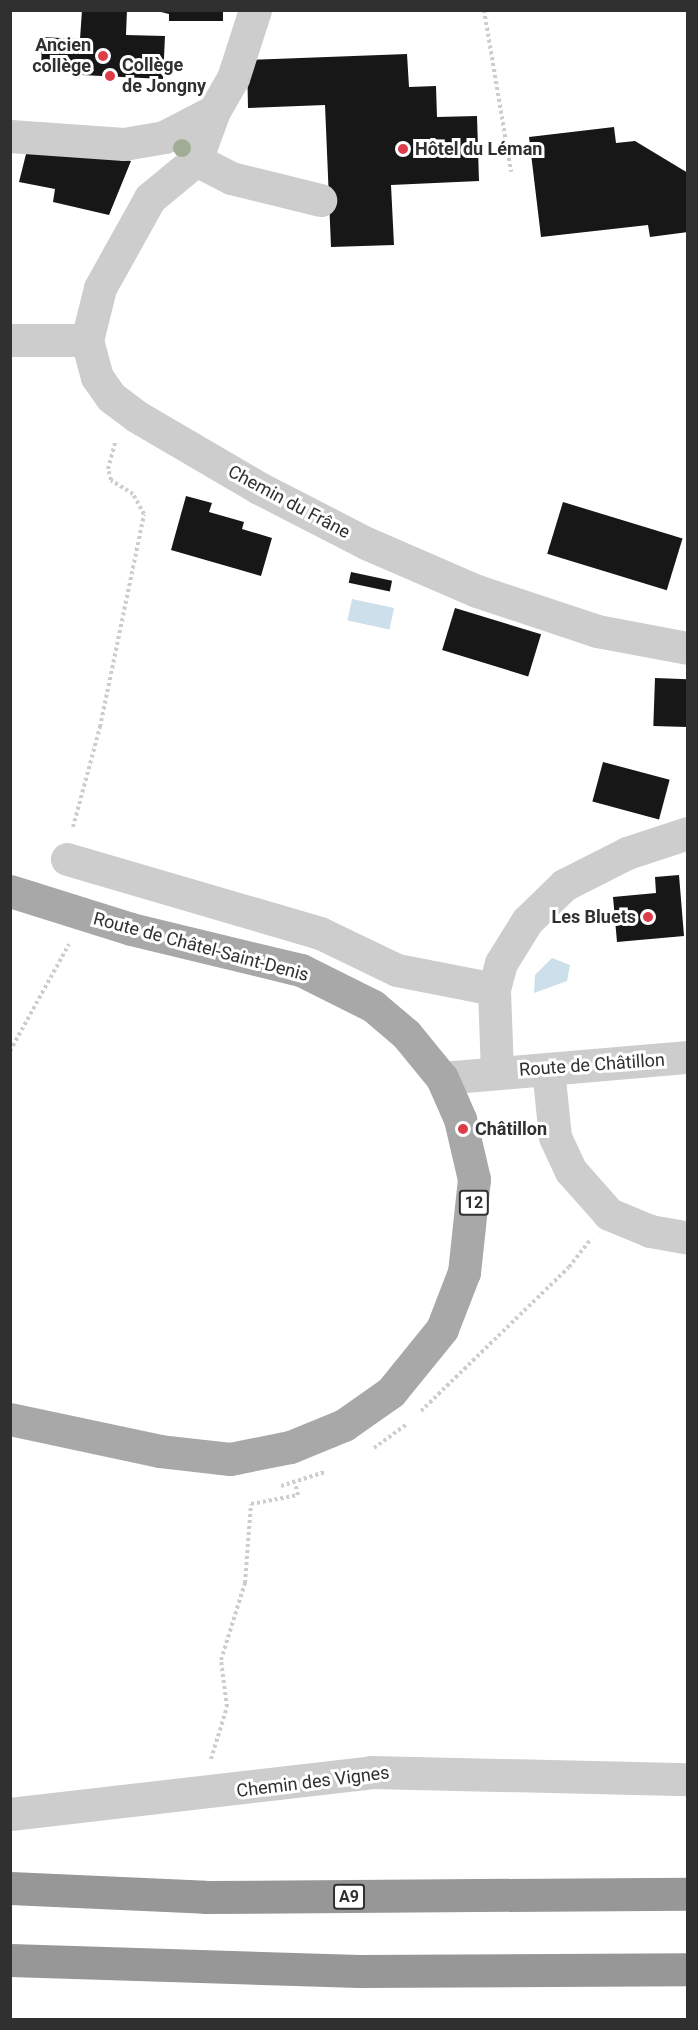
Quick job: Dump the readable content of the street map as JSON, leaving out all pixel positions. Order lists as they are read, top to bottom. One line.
{"streets":{"highway":["A9"],"main road":["Route de Châtel-Saint-Denis","12"],"street":["Chemin du Frâne","Route de Châtillon","Chemin des Vignes"]},"places":["Ancien collège","Collège de Jongny","Hôtel du Léman","Les Bluets","Châtillon"]}
